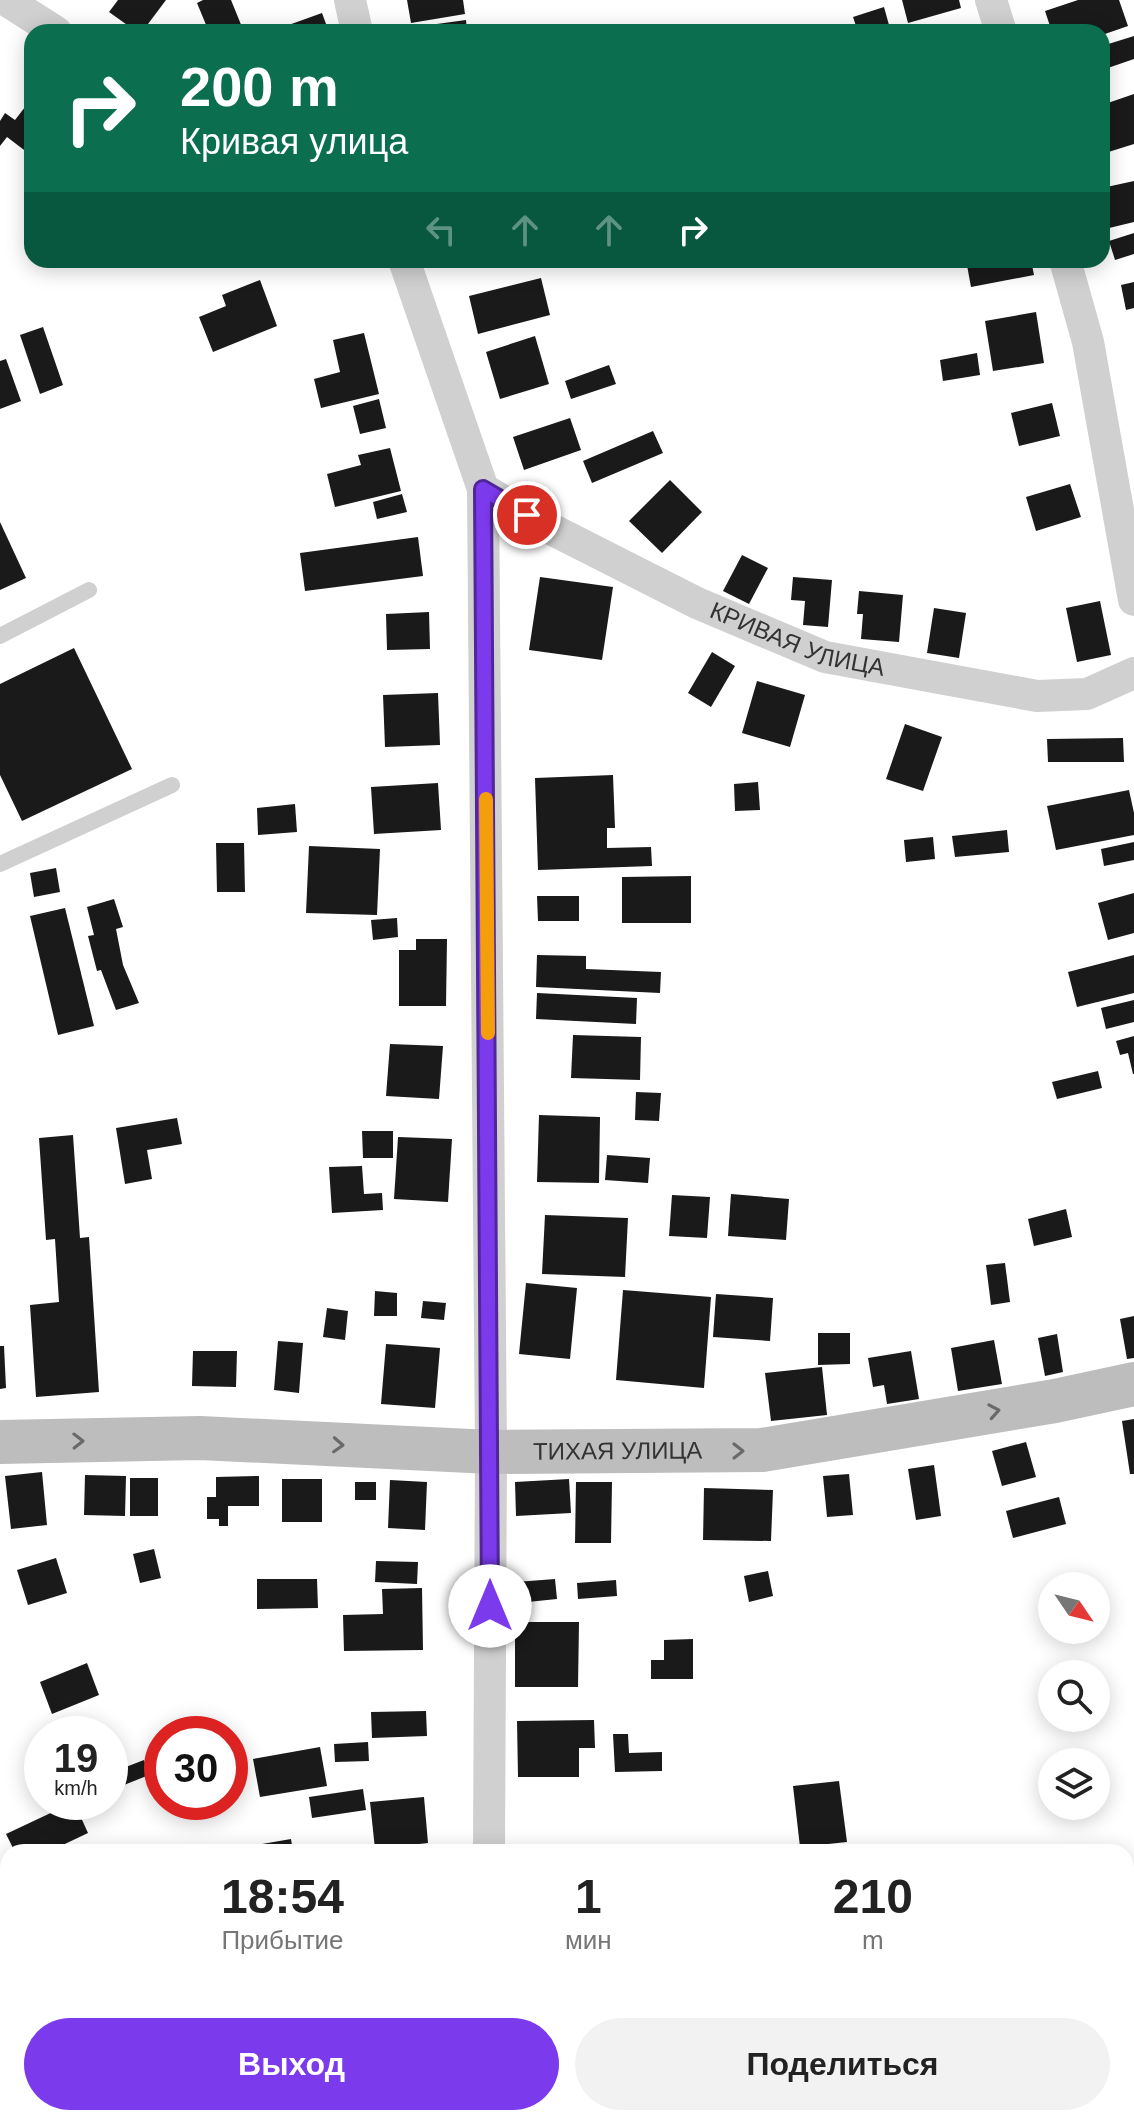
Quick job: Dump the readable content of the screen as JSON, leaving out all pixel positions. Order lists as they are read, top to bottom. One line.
{"streets":{"main road":["ТИХАЯ УЛИЦА"],"street":["КРИВАЯ УЛИЦА"]},"one_way":["ТИХАЯ УЛИЦА"],"north":"bottom right","page":{"turn":["200 m","Кривая улица"],"speed":"19 km/h","limit":"30","eta":["18:54","Прибытие","1","мин","210","m"],"buttons":["Выход","Поделиться"]}}
